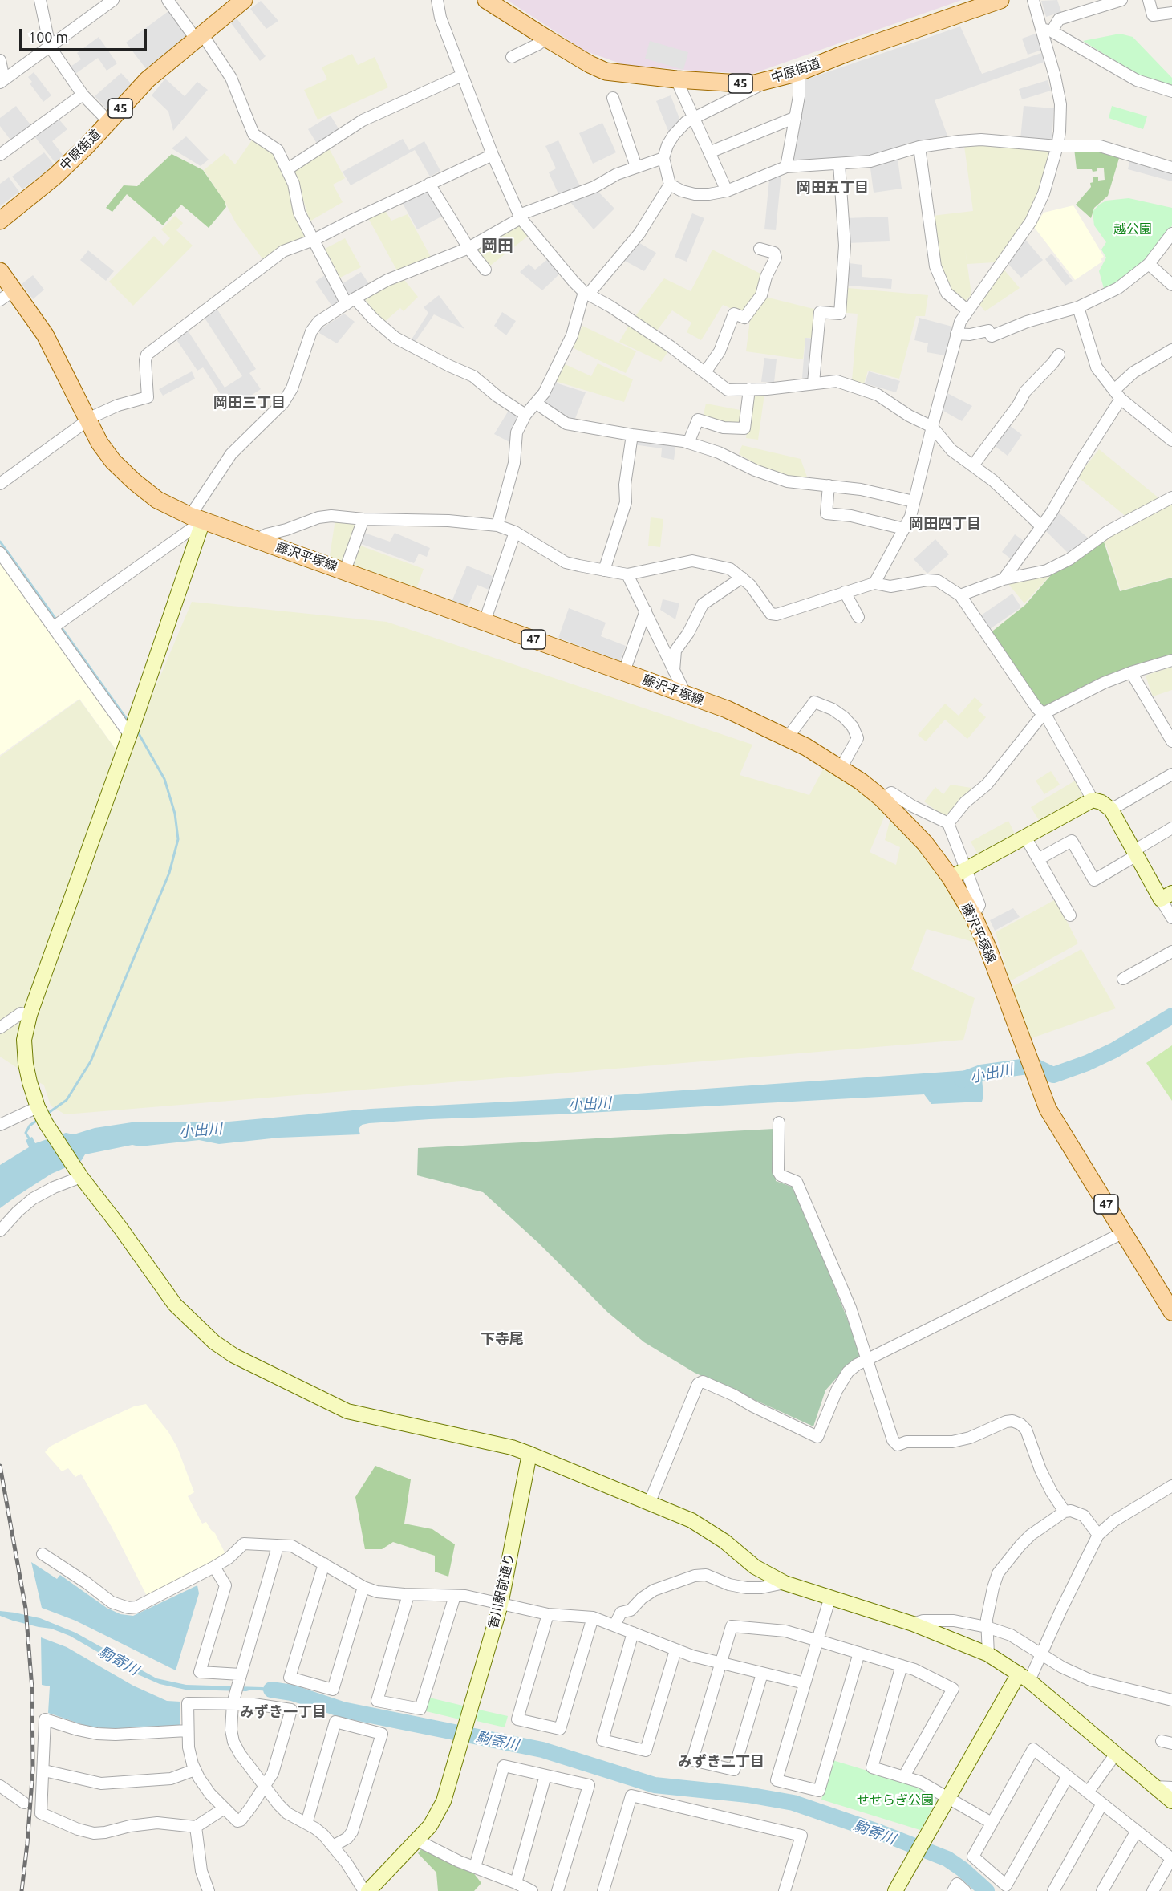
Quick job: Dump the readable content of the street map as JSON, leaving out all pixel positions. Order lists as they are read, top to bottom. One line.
{"streets":{"main road":["中原街道","45","藤沢平塚線","47"],"street":["香川駅前通り"]},"districts":["岡田五丁目","岡田","岡田三丁目","岡田四丁目","下寺尾","みずき一丁目","みずき二丁目"],"water":["小出川","駒寄川"],"parks":["越公園","せせらぎ公園"],"scale_bar":"100 m"}
